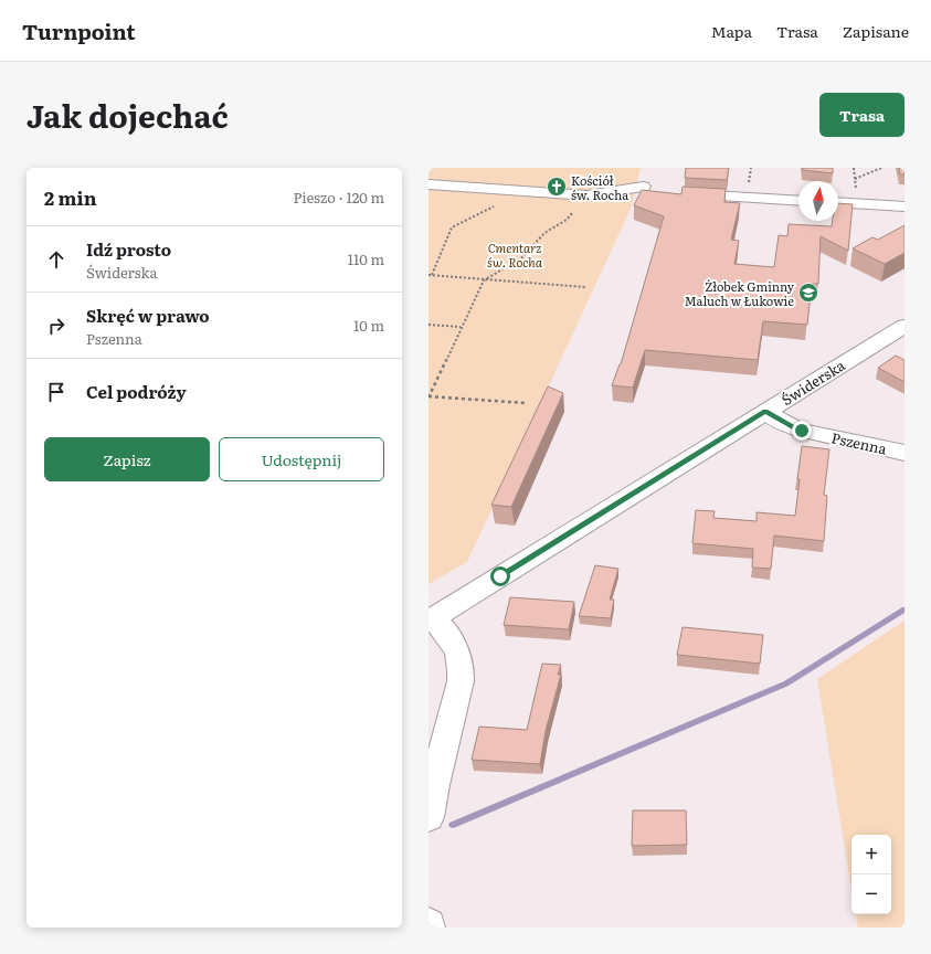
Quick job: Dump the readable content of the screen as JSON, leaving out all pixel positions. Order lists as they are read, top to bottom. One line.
{"streets":{"main road":["Świderska","Pszenna"]},"crossings":[["Świderska","Pszenna"]],"parks":["Cmentarz św. Rocha"],"places":{"church":["Kościół św. Rocha"],"school or university":["Żłobek Gminny Maluch w Łukowie"]},"north":"top","page":{"header":"Turnpoint","nav":["Mapa","Trasa","Zapisane"],"title":"Jak dojechać","buttons":["Trasa",["Zapisz","Udostępnij"]],"heading":["2 min","Pieszo · 120 m"],"list":[["Idź prosto","Świderska","110 m"],["Skręć w prawo","Pszenna","10 m"],"Cel podróży"],"map_buttons":["+","−"]}}
